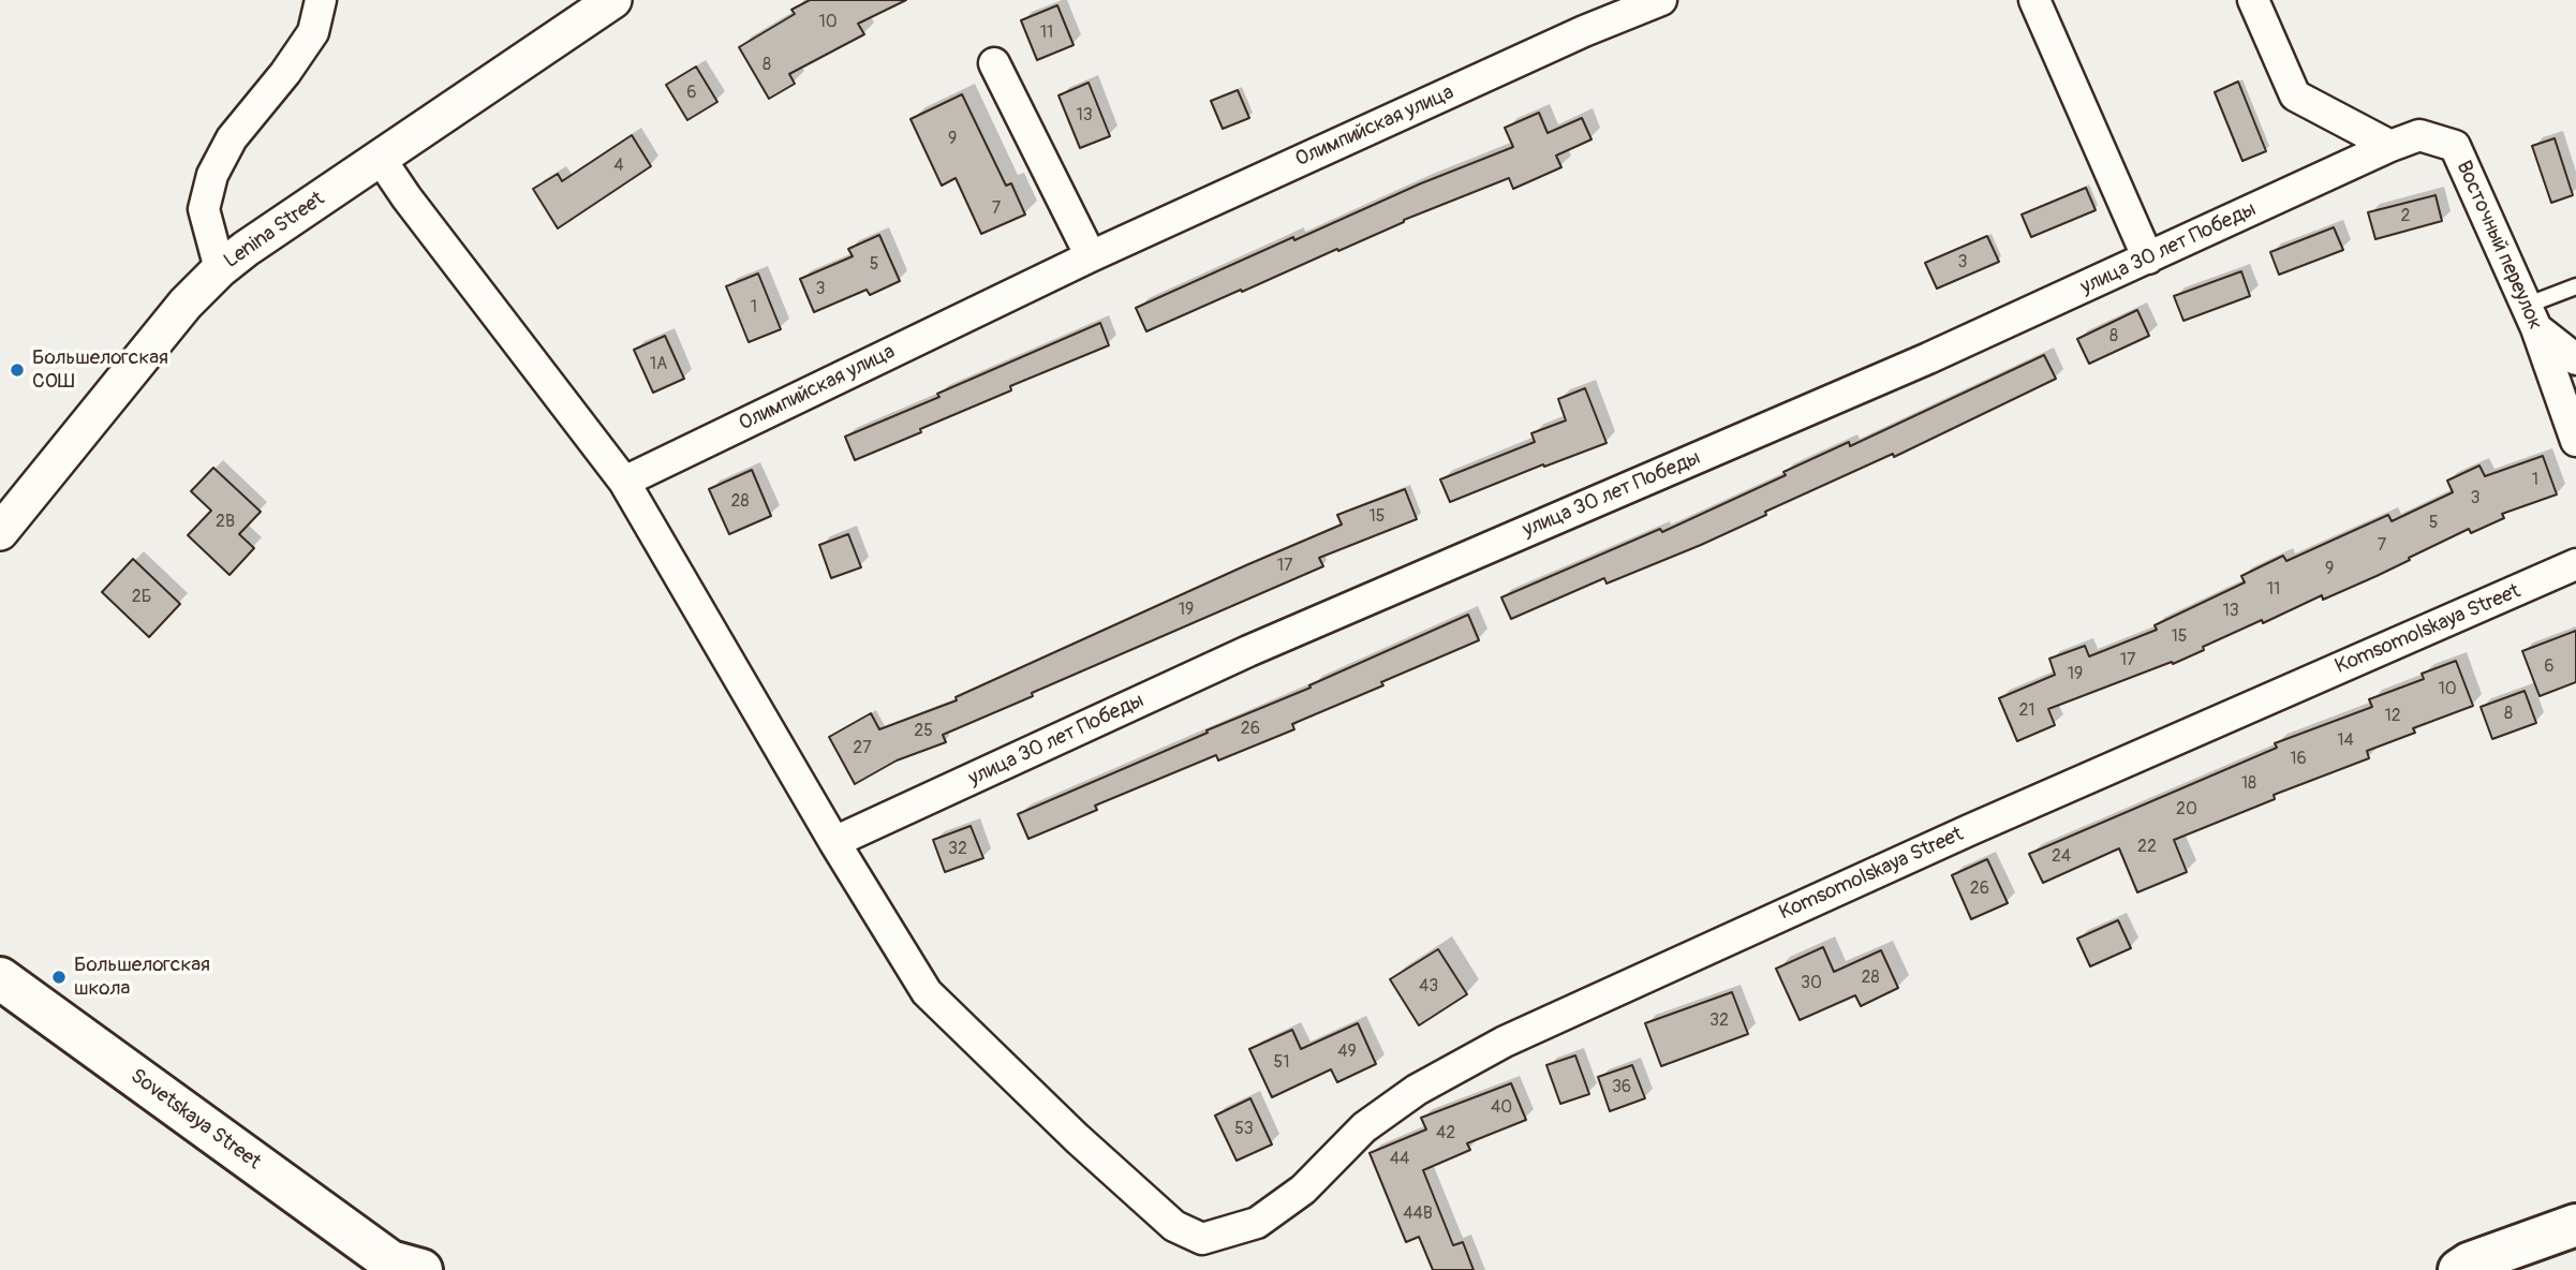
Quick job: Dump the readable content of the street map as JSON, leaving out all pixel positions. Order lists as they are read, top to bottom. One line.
{"streets":{"main road":["Sovetskaya Street"],"street":["Олимпийская улица","Lenina Street","Восточный переулок","улица 30 лет Победы","Komsomolskaya Street"]},"crossings":[["Восточный переулок","улица 30 лет Победы"],["улица 30 лет Победы","Komsomolskaya Street"]],"places":["Большелогская СОШ","Большелогская школа"],"house_numbers":["10","11","8","6","13","9","4","7","2","3","5","3","1","8","1А","1","3","28","15","2В","5","7","17","9","11","2Б","19","13","15","17","6","19","10","21","8","12","26","25","14","27","16","18","20","22","32","24","26","28","30","43","32","49","51","36","40","53","42","44","44В"]}
